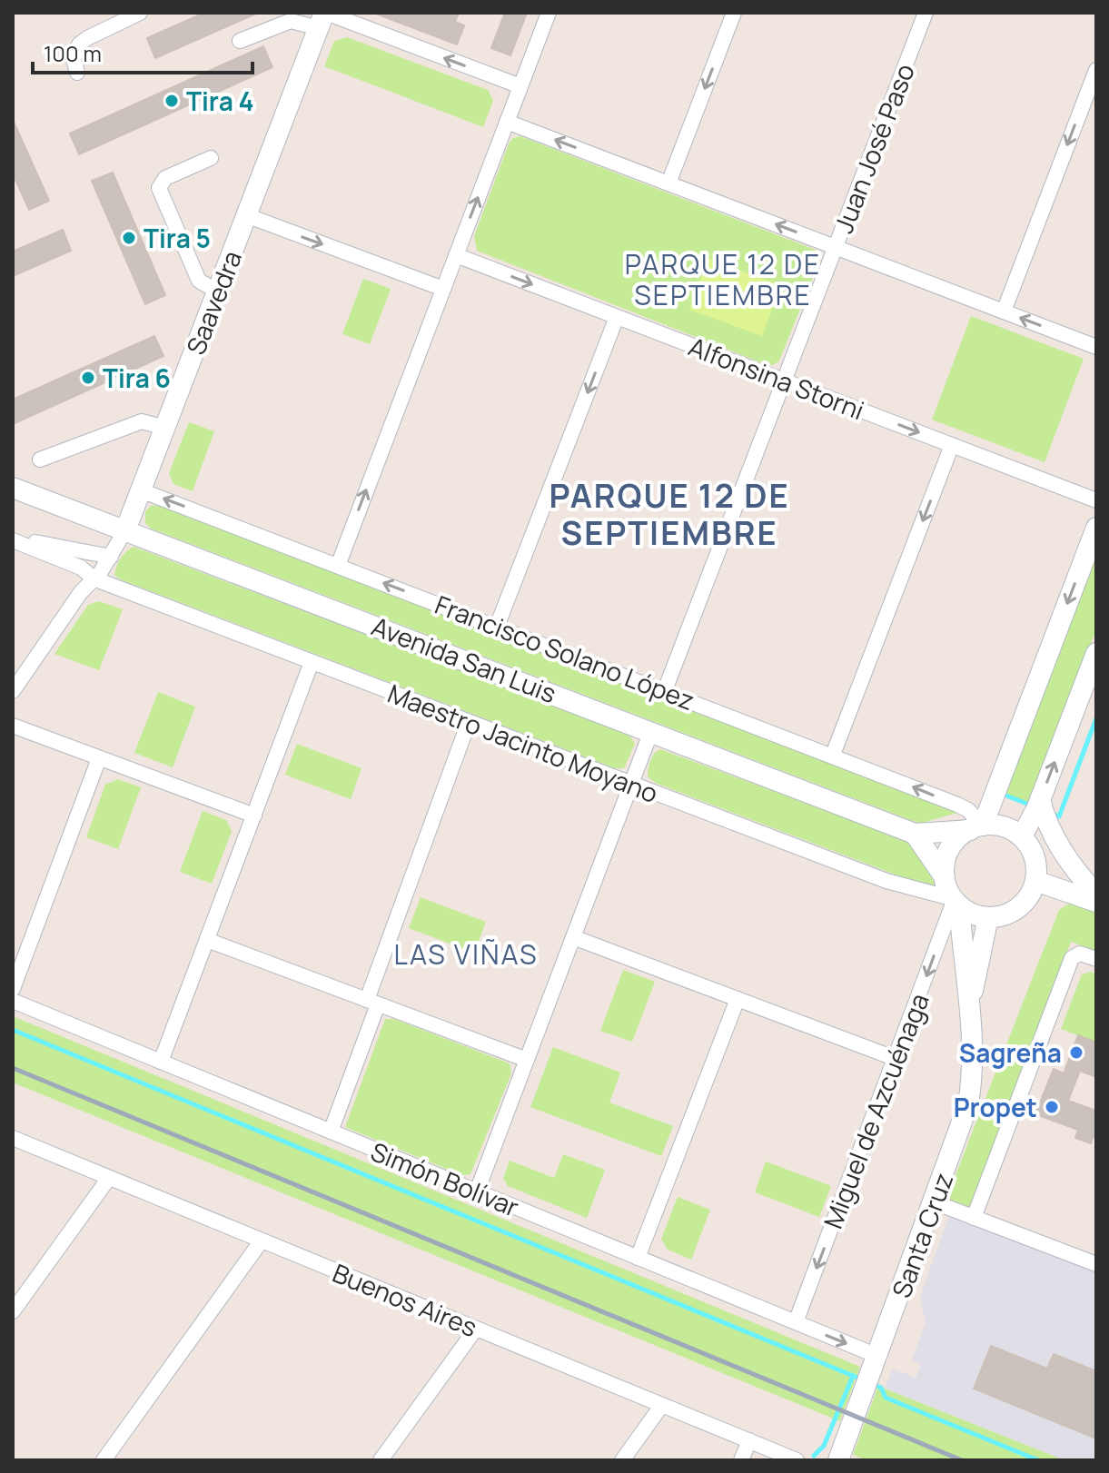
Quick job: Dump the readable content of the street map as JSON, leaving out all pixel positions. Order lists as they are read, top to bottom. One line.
{"streets":{"main road":["Saavedra","Avenida San Luis","Santa Cruz"],"street":["Juan José Paso","Alfonsina Storni","Francisco Solano López","Maestro Jacinto Moyano","Miguel de Azcuénaga","Simón Bolívar","Buenos Aires"]},"crossings":[["Juan José Paso","Alfonsina Storni"],["Juan José Paso","Francisco Solano López"],["Saavedra","Francisco Solano López"],["Saavedra","Avenida San Luis"],["Saavedra","Maestro Jacinto Moyano"],["Francisco Solano López","Avenida San Luis"],["Francisco Solano López","Maestro Jacinto Moyano"],["Francisco Solano López","Miguel de Azcuénaga"],["Francisco Solano López","Santa Cruz"],["Avenida San Luis","Maestro Jacinto Moyano"],["Avenida San Luis","Miguel de Azcuénaga"],["Avenida San Luis","Santa Cruz"],["Maestro Jacinto Moyano","Miguel de Azcuénaga"],["Maestro Jacinto Moyano","Santa Cruz"],["Miguel de Azcuénaga","Simón Bolívar"],["Miguel de Azcuénaga","Santa Cruz"],["Simón Bolívar","Santa Cruz"]],"one_way":["Alfonsina Storni","Francisco Solano López"],"districts":["PARQUE 12 DE SEPTIEMBRE","PARQUE 12 DE SEPTIEMBRE","LAS VIÑAS"],"places":["Tira 4","Tira 5","Tira 6","Sagreña","Propet"],"scale_bar":"100 m"}
